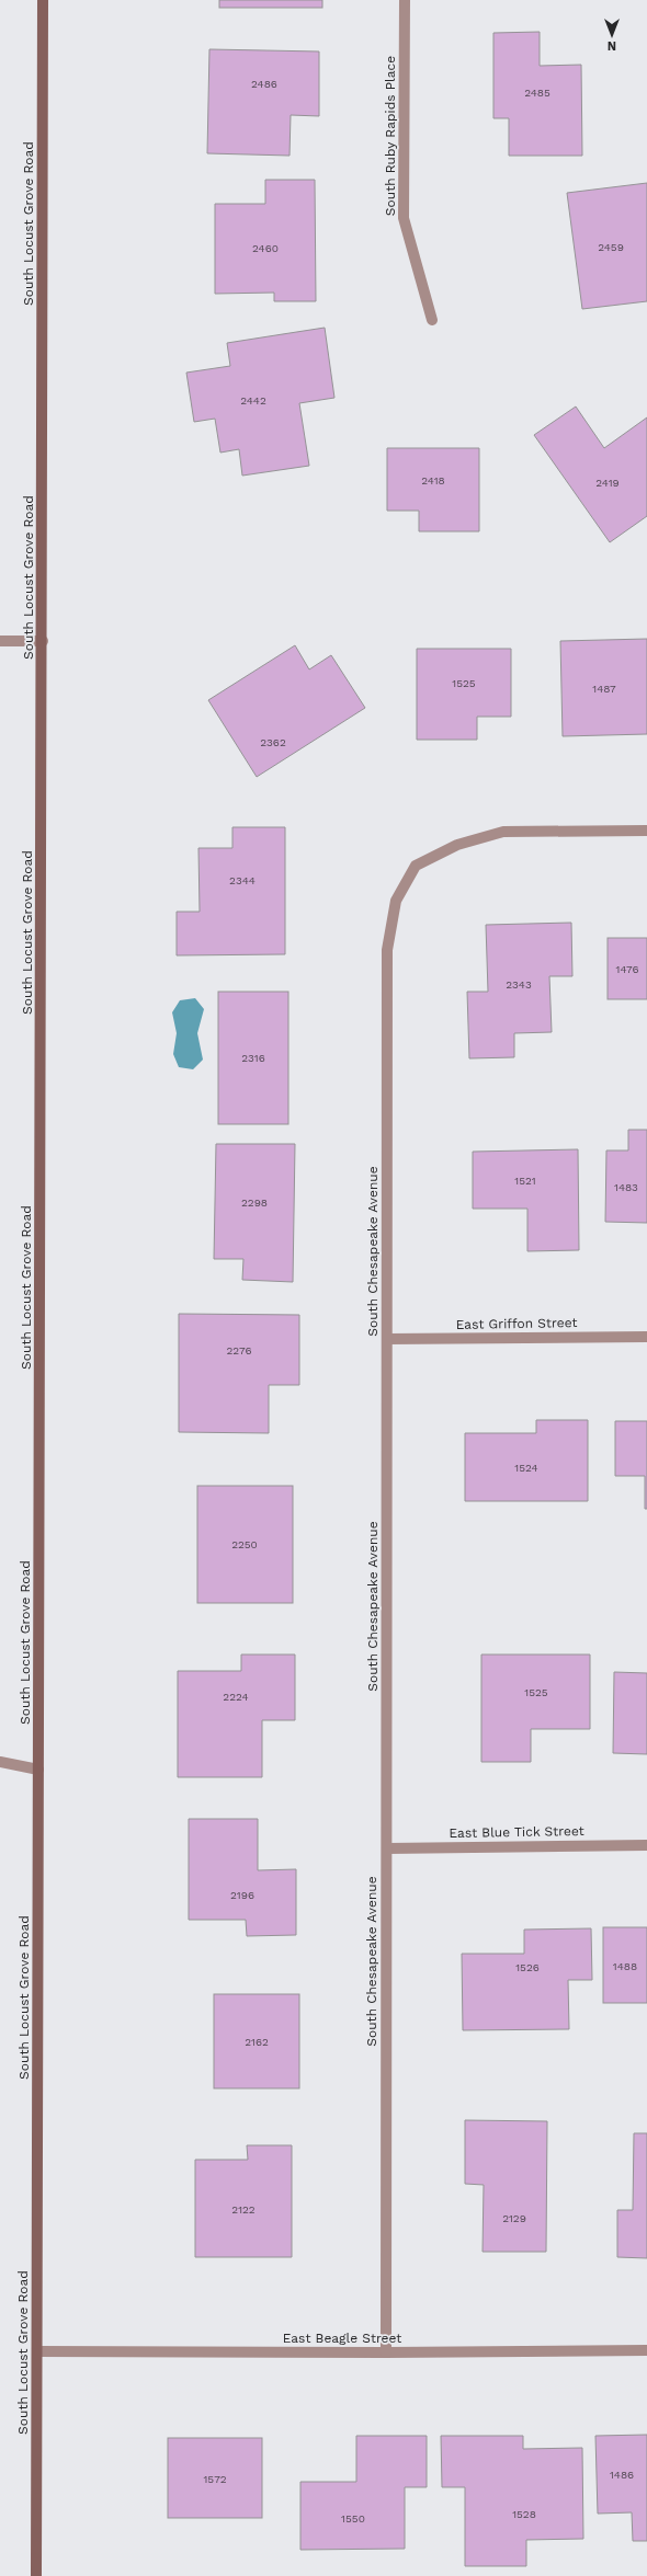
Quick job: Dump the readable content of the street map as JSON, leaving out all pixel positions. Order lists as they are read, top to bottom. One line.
{"streets":{"main road":["South Locust Grove Road"],"street":["South Ruby Rapids Place","South Chesapeake Avenue","East Griffon Street","East Blue Tick Street","East Beagle Street"]},"crossings":[["South Locust Grove Road","East Beagle Street"],["South Chesapeake Avenue","East Griffon Street"],["South Chesapeake Avenue","East Blue Tick Street"],["South Chesapeake Avenue","East Beagle Street"]],"house_numbers":["2486","2485","2459","2460","2442","2418","2419","1525","1487","2362","2344","1476","2343","2316","1521","1483","2298","2276","1524","2250","1525","2224","2196","1488","1526","2162","2122","2129","1486","1572","1528","1550"],"north":"bottom"}
